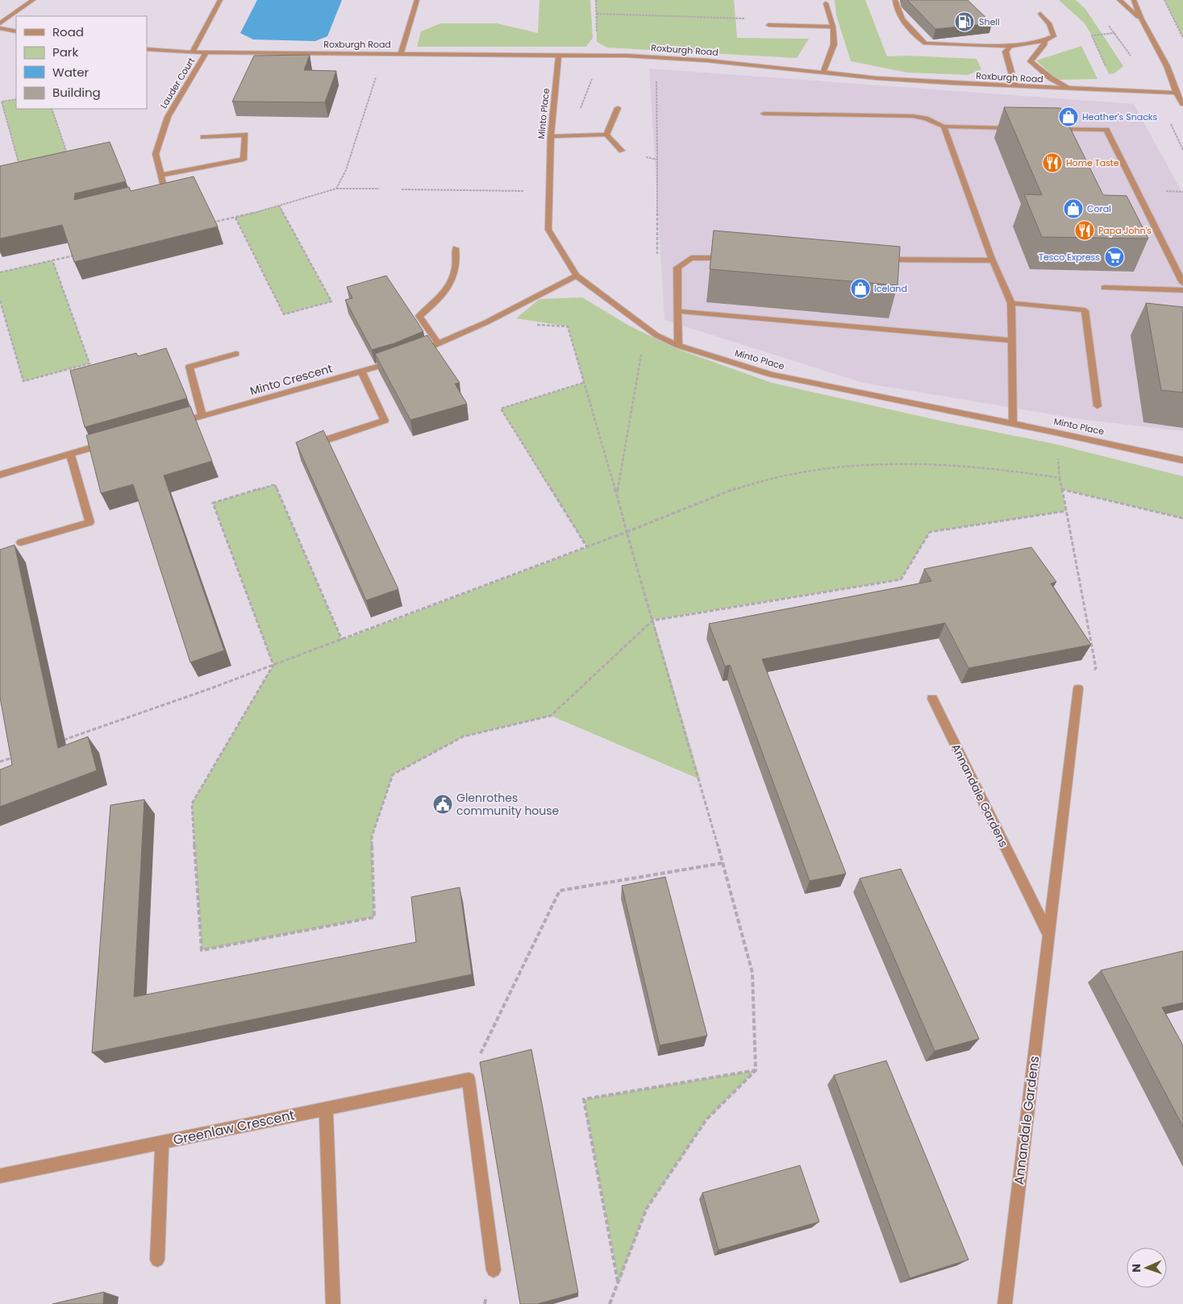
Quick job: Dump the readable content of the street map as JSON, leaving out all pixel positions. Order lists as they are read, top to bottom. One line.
{"streets":{"street":["Roxburgh Road","Lauder Court","Minto Place","Minto Crescent","Annandale Gardens","Greenlaw Crescent"]},"crossings":[["Roxburgh Road","Lauder Court"],["Roxburgh Road","Minto Place"]],"places":{"fuel station":["Shell"],"shop":["Heather's Snacks","Coral","Iceland"],"restaurant":["Home Taste","Papa John's"],"supermarket":["Tesco Express"],"public building":["Glenrothes community house"]},"legend":["Road","Park","Water","Building"],"north":"left"}
